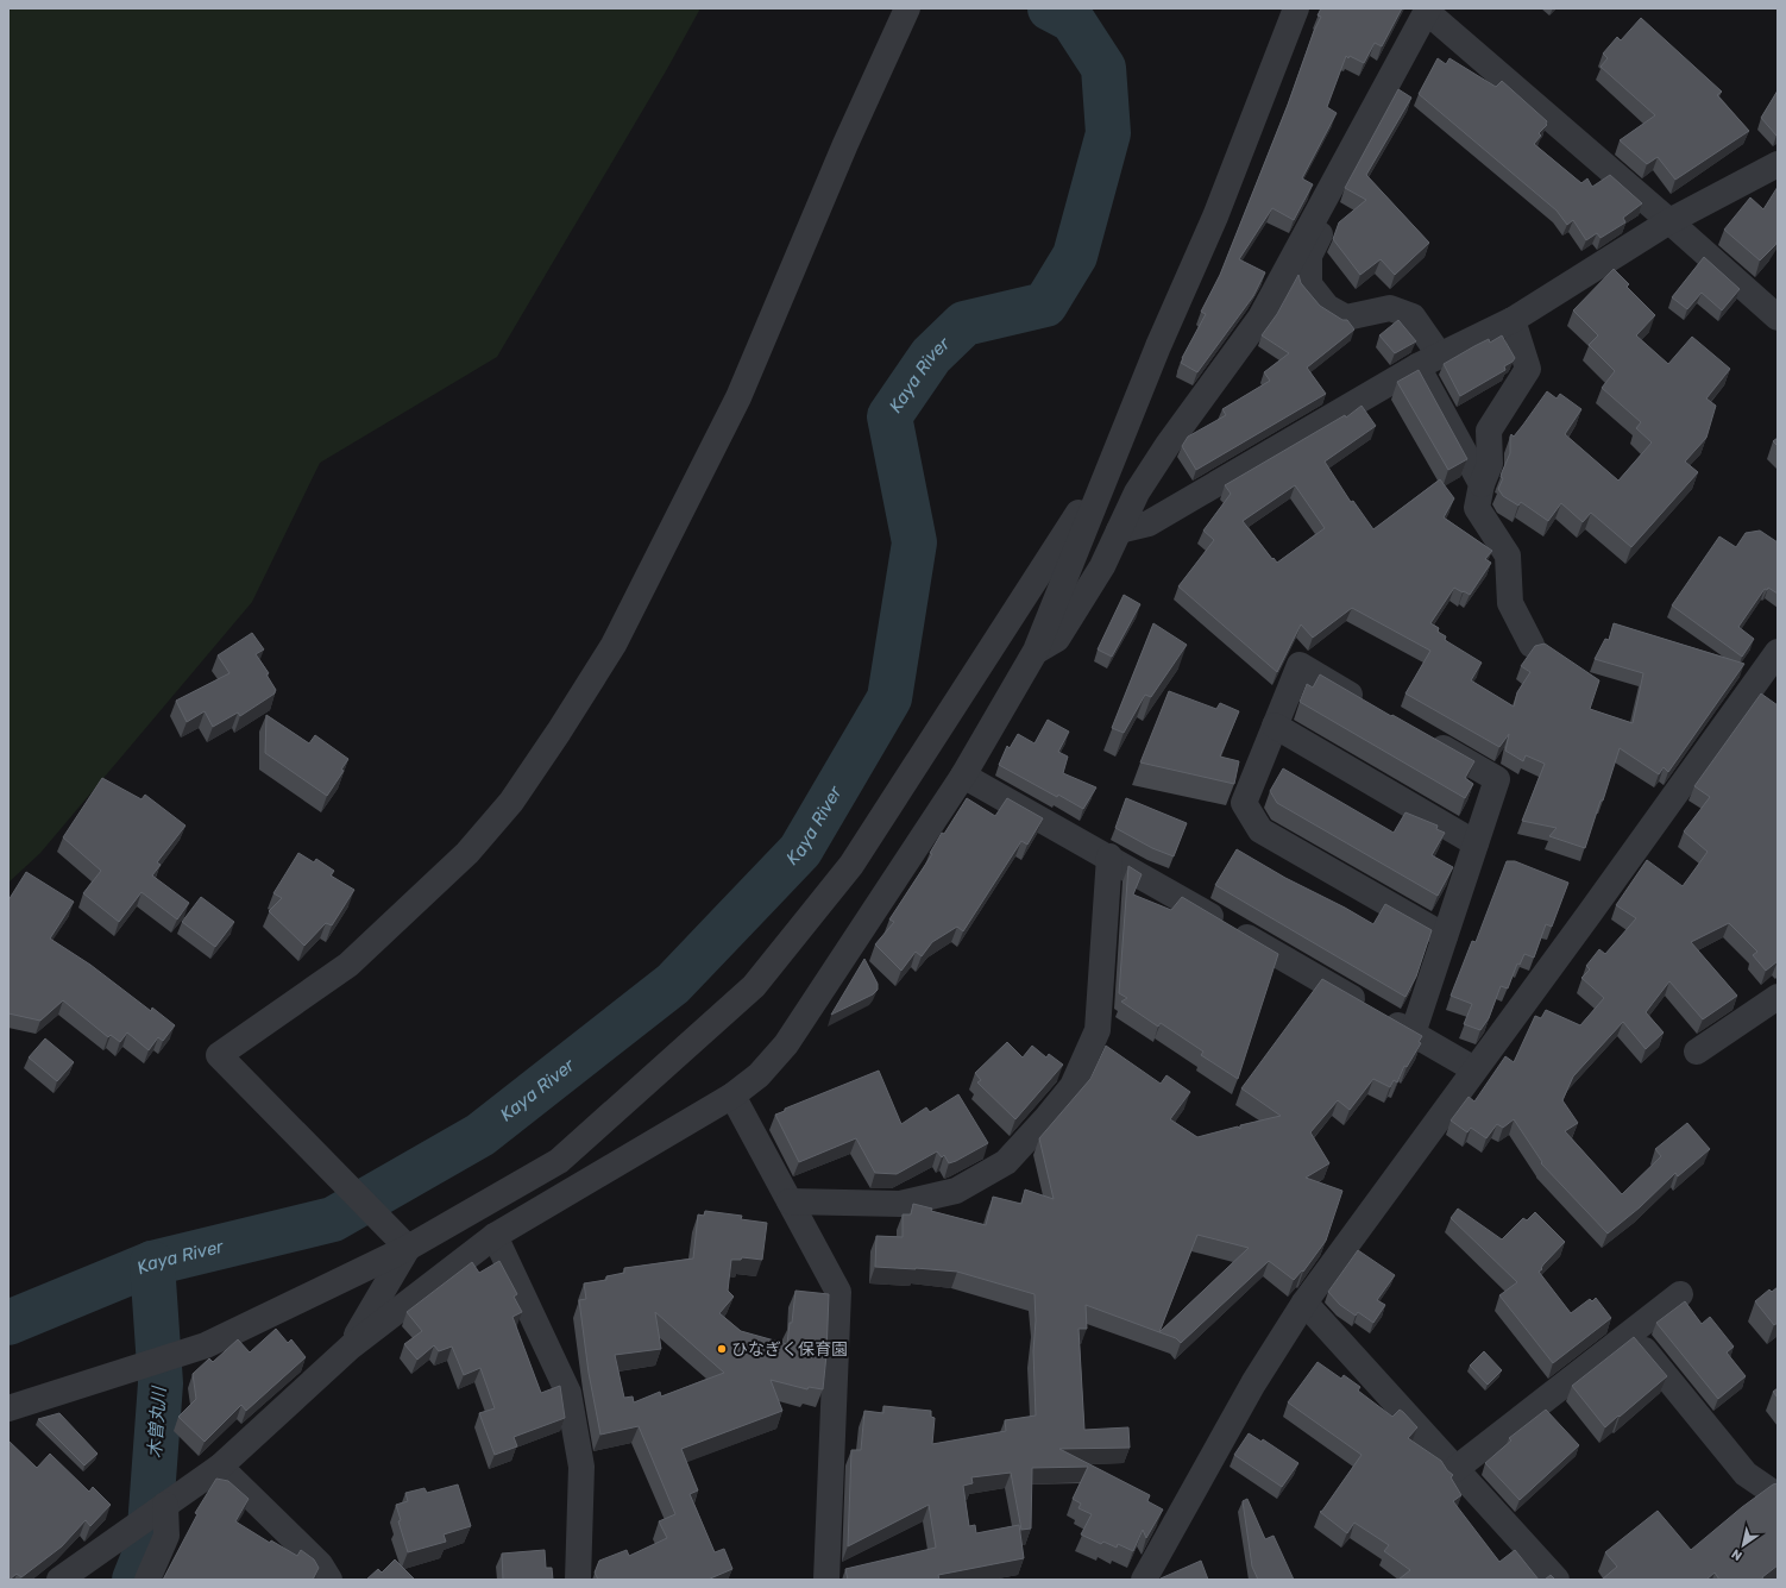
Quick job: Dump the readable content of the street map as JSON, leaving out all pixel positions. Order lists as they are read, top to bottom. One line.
{"water":["Kaya River","木曽丸川"],"places":["ひなぎく保育園"],"north":"bottom left"}
